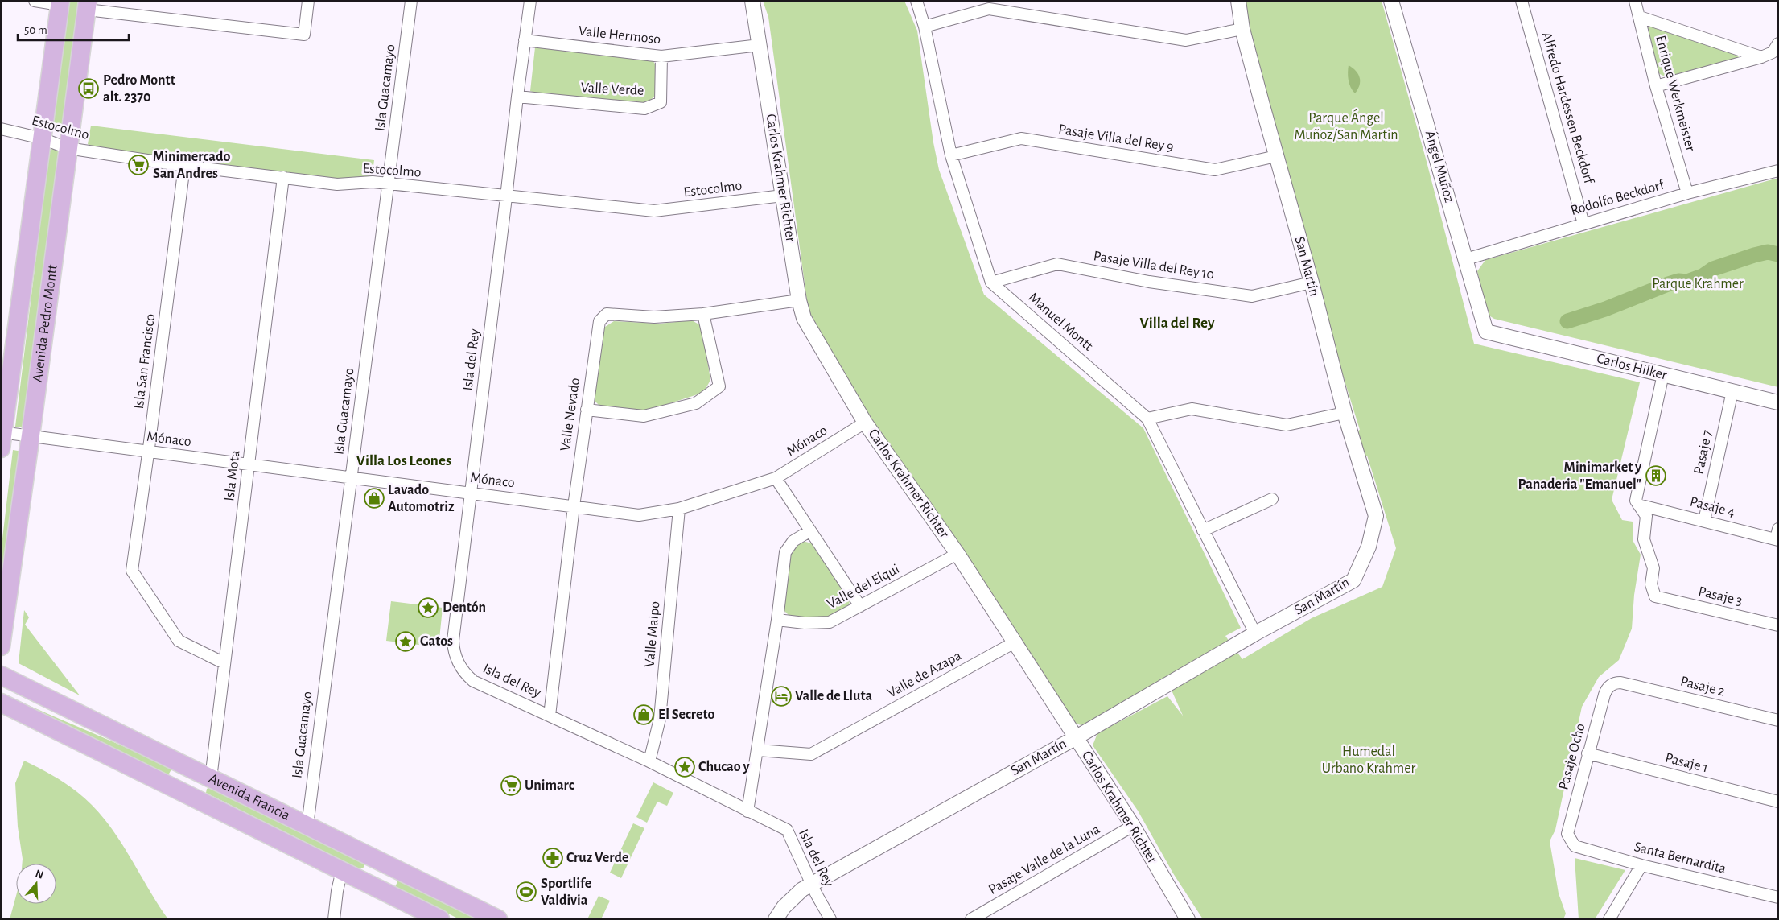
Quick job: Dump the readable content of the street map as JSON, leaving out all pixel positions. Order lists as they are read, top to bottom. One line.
{"streets":{"main road":["Avenida Pedro Montt","Avenida Francia"],"street":["Valle Hermoso","Isla Guacamayo","Valle Verde","Enrique Werkmeister","Alfredo Hardessen Beckdorf","Estocolmo","Pasaje Villa del Rey 9","Ángel Muñoz","Carlos Krahmer Richter","Rodolfo Beckdorf","Pasaje Villa del Rey 10","San Martín","Manuel Montt","Isla del Rey","Isla San Francisco","Carlos Hilker","Valle Nevado","Mónaco","Pasaje 7","Isla Mota","Pasaje 4","Valle del Elqui","Pasaje 3","Valle Maipo","Valle de Azapa","Pasaje 2","Pasaje Ocho","Pasaje 1","Santa Bernardita","Pasaje Valle de la Luna"]},"crossings":[["Valle Hermoso","Valle Verde"],["Valle Hermoso","Carlos Krahmer Richter"],["Valle Hermoso","Isla del Rey"],["Isla Guacamayo","Estocolmo"],["Isla Guacamayo","Mónaco"],["Isla Guacamayo","Avenida Francia"],["Valle Verde","Isla del Rey"],["Enrique Werkmeister","Rodolfo Beckdorf"],["Alfredo Hardessen Beckdorf","Rodolfo Beckdorf"],["Estocolmo","Carlos Krahmer Richter"],["Estocolmo","Avenida Pedro Montt"],["Estocolmo","Isla del Rey"],["Estocolmo","Isla San Francisco"],["Estocolmo","Isla Mota"],["Pasaje Villa del Rey 9","San Martín"],["Ángel Muñoz","Rodolfo Beckdorf"],["Ángel Muñoz","Carlos Hilker"],["Carlos Krahmer Richter","San Martín"],["Carlos Krahmer Richter","Valle Nevado"],["Carlos Krahmer Richter","Mónaco"],["Carlos Krahmer Richter","Valle del Elqui"],["Carlos Krahmer Richter","Valle de Azapa"],["Carlos Krahmer Richter","Pasaje Valle de la Luna"],["Pasaje Villa del Rey 10","San Martín"],["Pasaje Villa del Rey 10","Manuel Montt"],["San Martín","Manuel Montt"],["San Martín","Isla del Rey"],["Avenida Pedro Montt","Mónaco"],["Isla del Rey","Valle Nevado"],["Isla del Rey","Mónaco"],["Isla del Rey","Valle Maipo"],["Isla San Francisco","Mónaco"],["Isla San Francisco","Isla Mota"],["Carlos Hilker","Pasaje 7"],["Valle Nevado","Mónaco"],["Mónaco","Isla Mota"],["Mónaco","Valle Maipo"],["Pasaje 7","Pasaje 4"],["Isla Mota","Avenida Francia"],["Pasaje 4","Pasaje 3"],["Pasaje 2","Pasaje Ocho"],["Pasaje Ocho","Pasaje 1"],["Pasaje Ocho","Santa Bernardita"]],"districts":["Villa del Rey","Villa Los Leones"],"parks":["Parque Ángel Muñoz/San Martin","Parque Krahmer","Humedal Urbano Krahmer"],"places":{"bus stop":["Pedro Montt alt. 2370"],"supermarket":["Minimercado San Andres","Unimarc"],"building":["Minimarket y Panaderia \"Emanuel\""],"shop":["Lavado Automotriz","El Secreto"],"place":["Dentón","Gatos","Chucao y"],"hotel":["Valle de Lluta"],"pharmacy":["Cruz Verde"],"sports":["Sportlife Valdivia"]},"scale_bar":"50 m","north":"top"}
